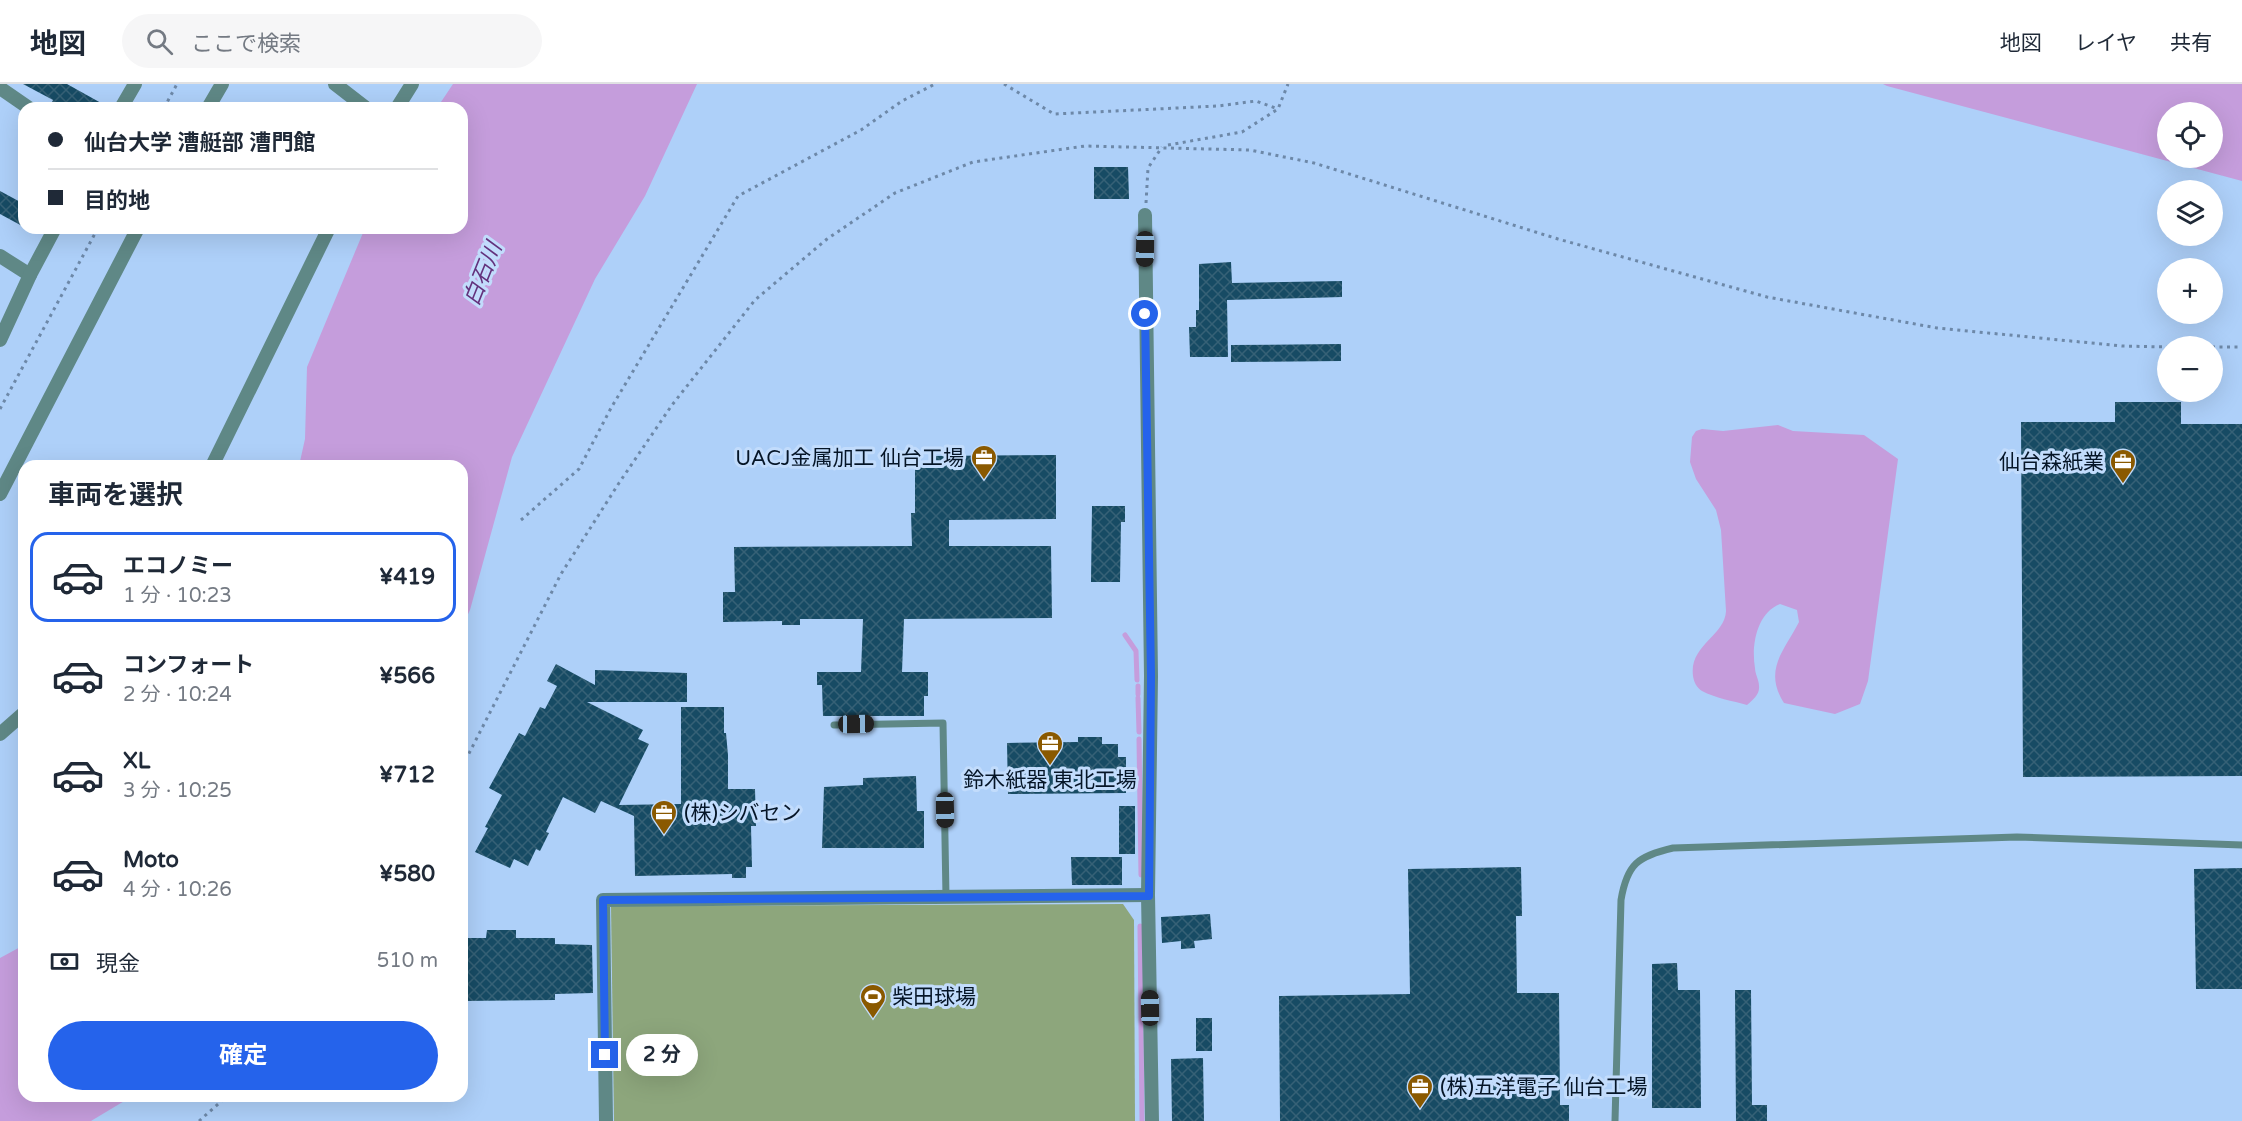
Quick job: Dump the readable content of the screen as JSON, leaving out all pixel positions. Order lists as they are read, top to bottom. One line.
{"water":["白石川"],"places":{"office":["UACJ金属加工 仙台工場","仙台森紙業","鈴木紙器 東北工場","(株)シバセン","(株)五洋電子 仙台工場"],"sports":["柴田球場"]},"page":{"header":"地図","search":"ここで検索","nav":["地図","レイヤ","共有"],"map_buttons":["+","−"],"banner":["仙台大学 漕艇部 漕門館","目的地"],"heading":"車両を選択","list":[{"name":"エコノミー","note":"1 分 · 10:23","value":"¥419"},{"name":"コンフォート","note":"2 分 · 10:24","value":"¥566"},{"name":"XL","note":"3 分 · 10:25","value":"¥712"},{"name":"Moto","note":"4 分 · 10:26","value":"¥580"}],"pay":["現金","510 m"],"buttons":"確定","bubble":"2 分"}}
